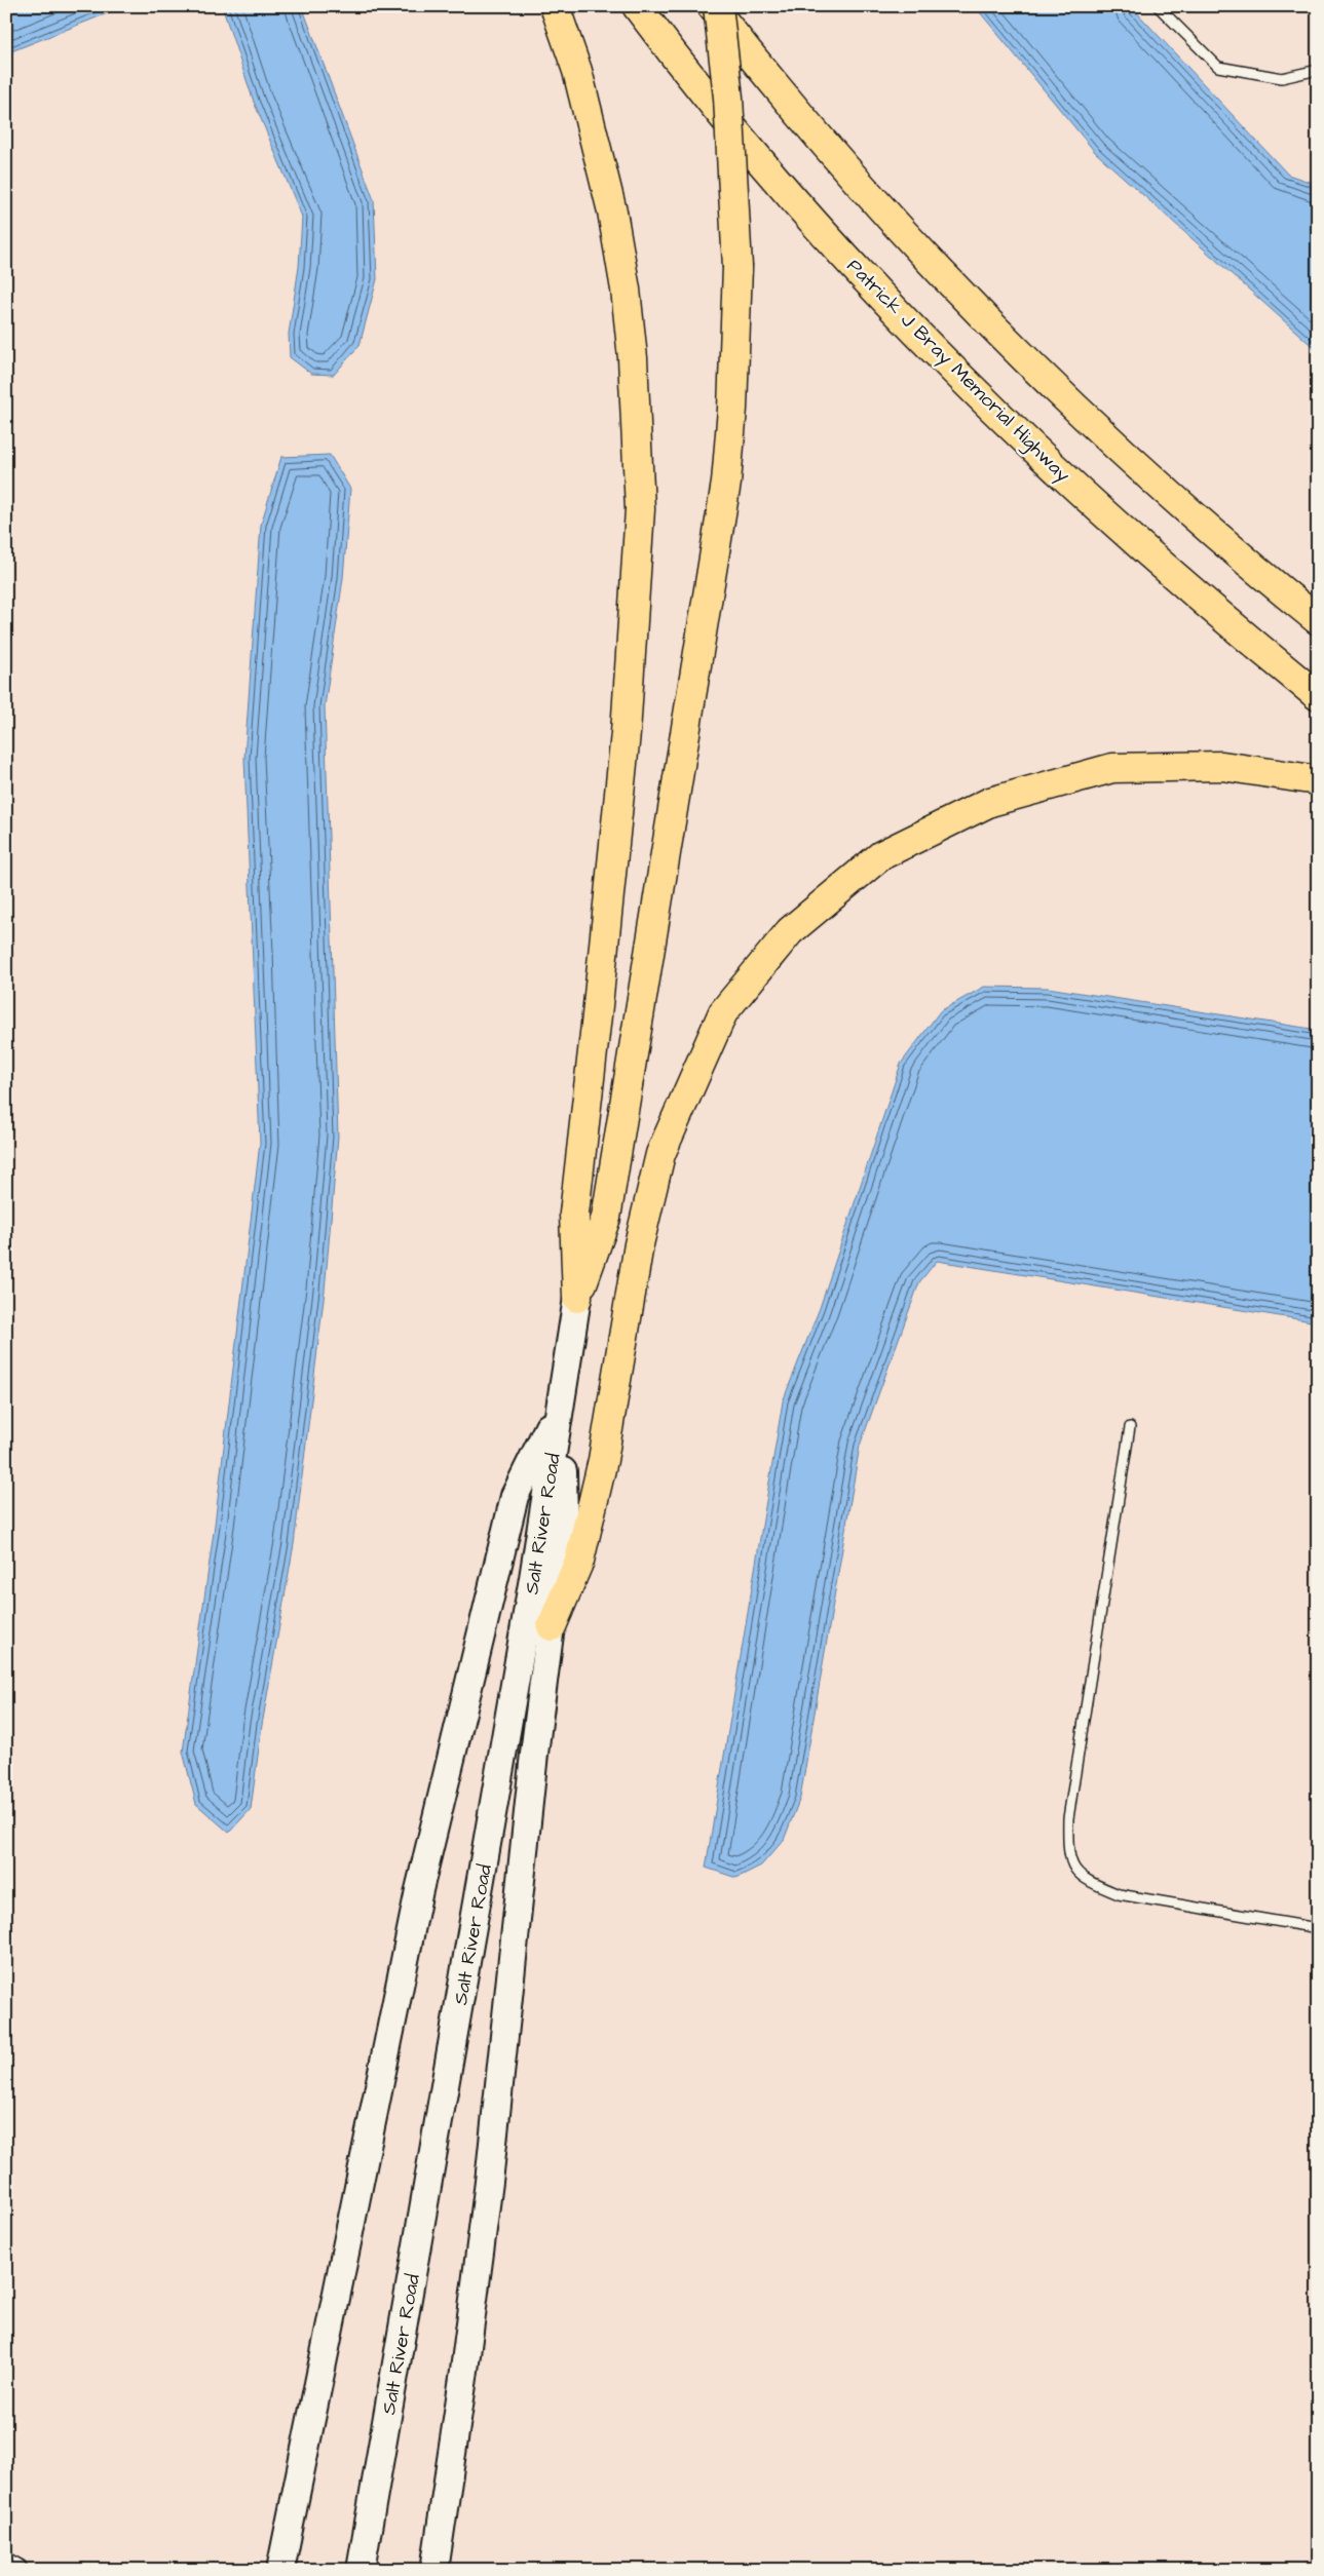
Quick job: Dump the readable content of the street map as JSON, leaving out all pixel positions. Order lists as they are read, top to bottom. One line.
{"streets":{"highway":["Patrick J Bray Memorial Highway"],"main road":["Salt River Road"]}}
